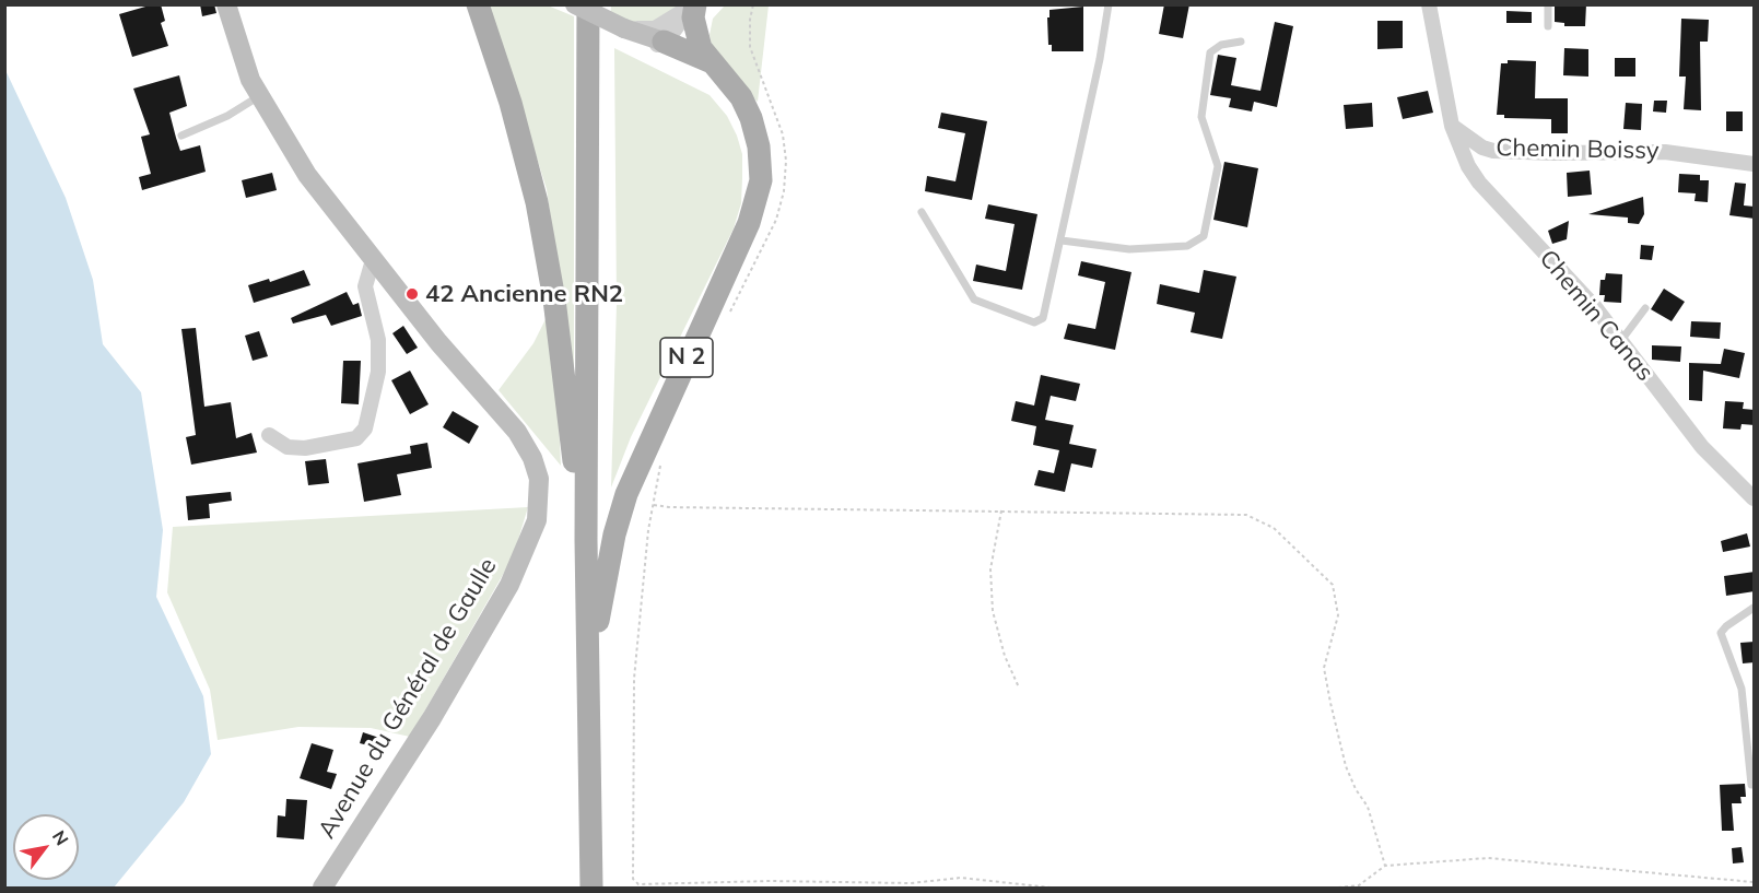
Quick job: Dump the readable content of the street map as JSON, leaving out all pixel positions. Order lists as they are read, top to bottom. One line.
{"streets":{"main road":["N 2","Avenue du Général de Gaulle"],"street":["Chemin Boissy","Chemin Canas"]},"crossings":[["Chemin Boissy","Chemin Canas"]],"places":["42 Ancienne RN2"],"north":"top right"}
